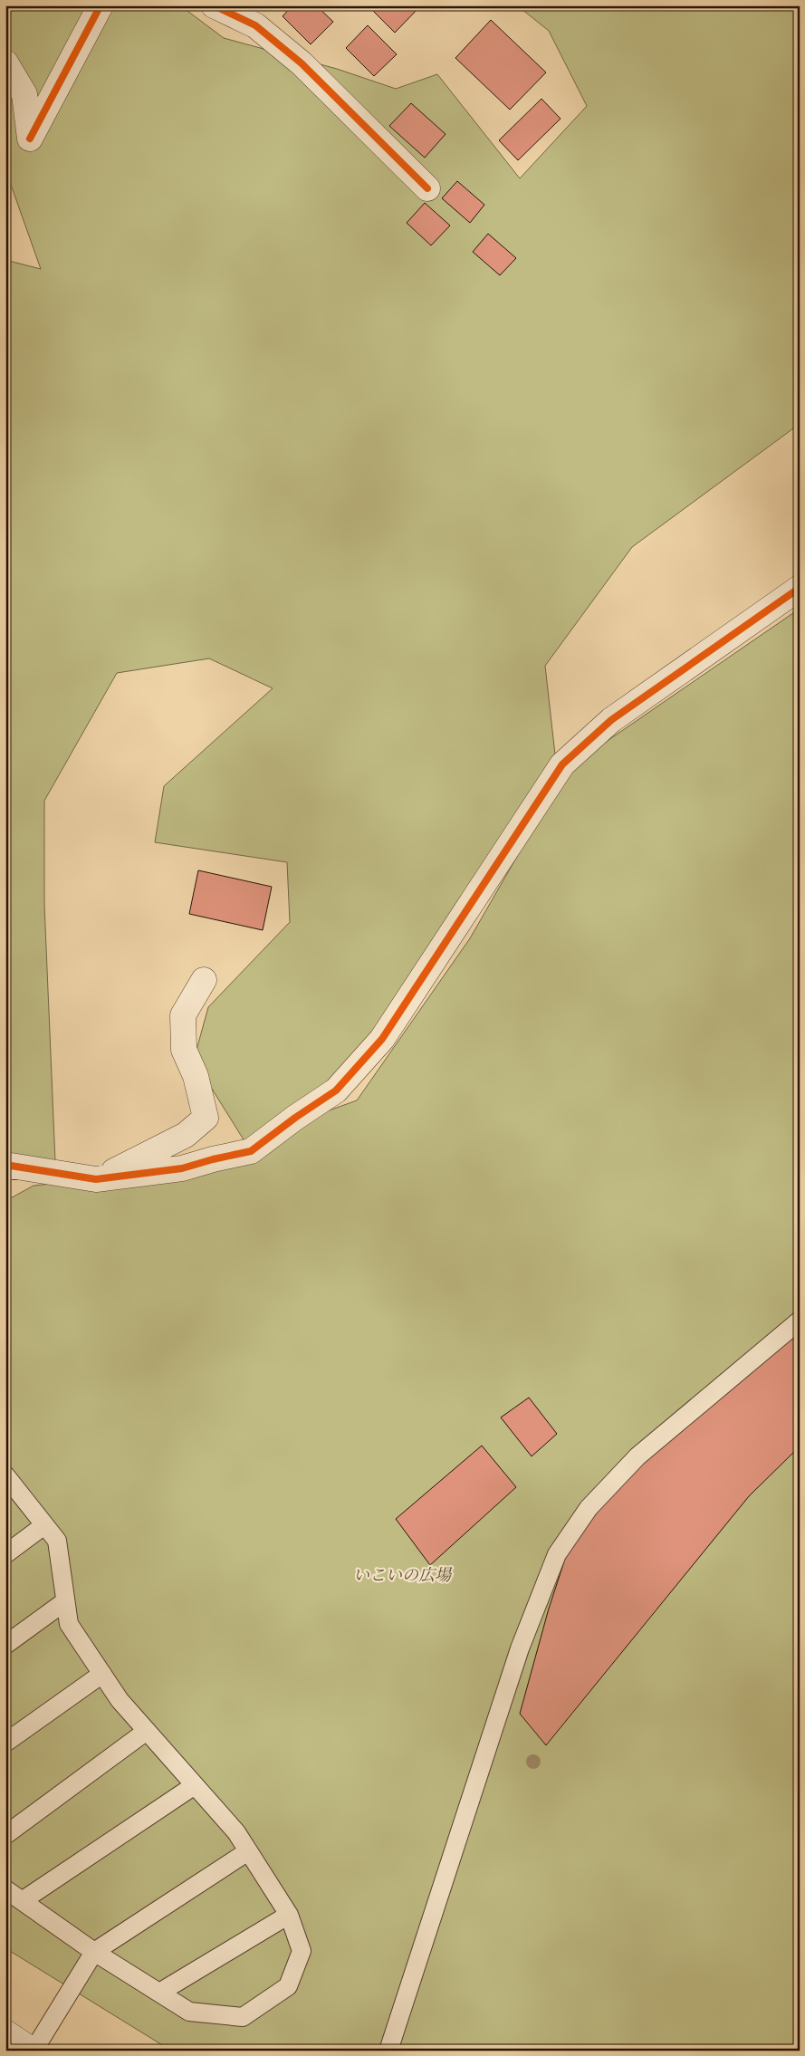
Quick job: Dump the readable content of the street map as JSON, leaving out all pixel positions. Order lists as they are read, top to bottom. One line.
{"parks":["いこいの広場"]}
